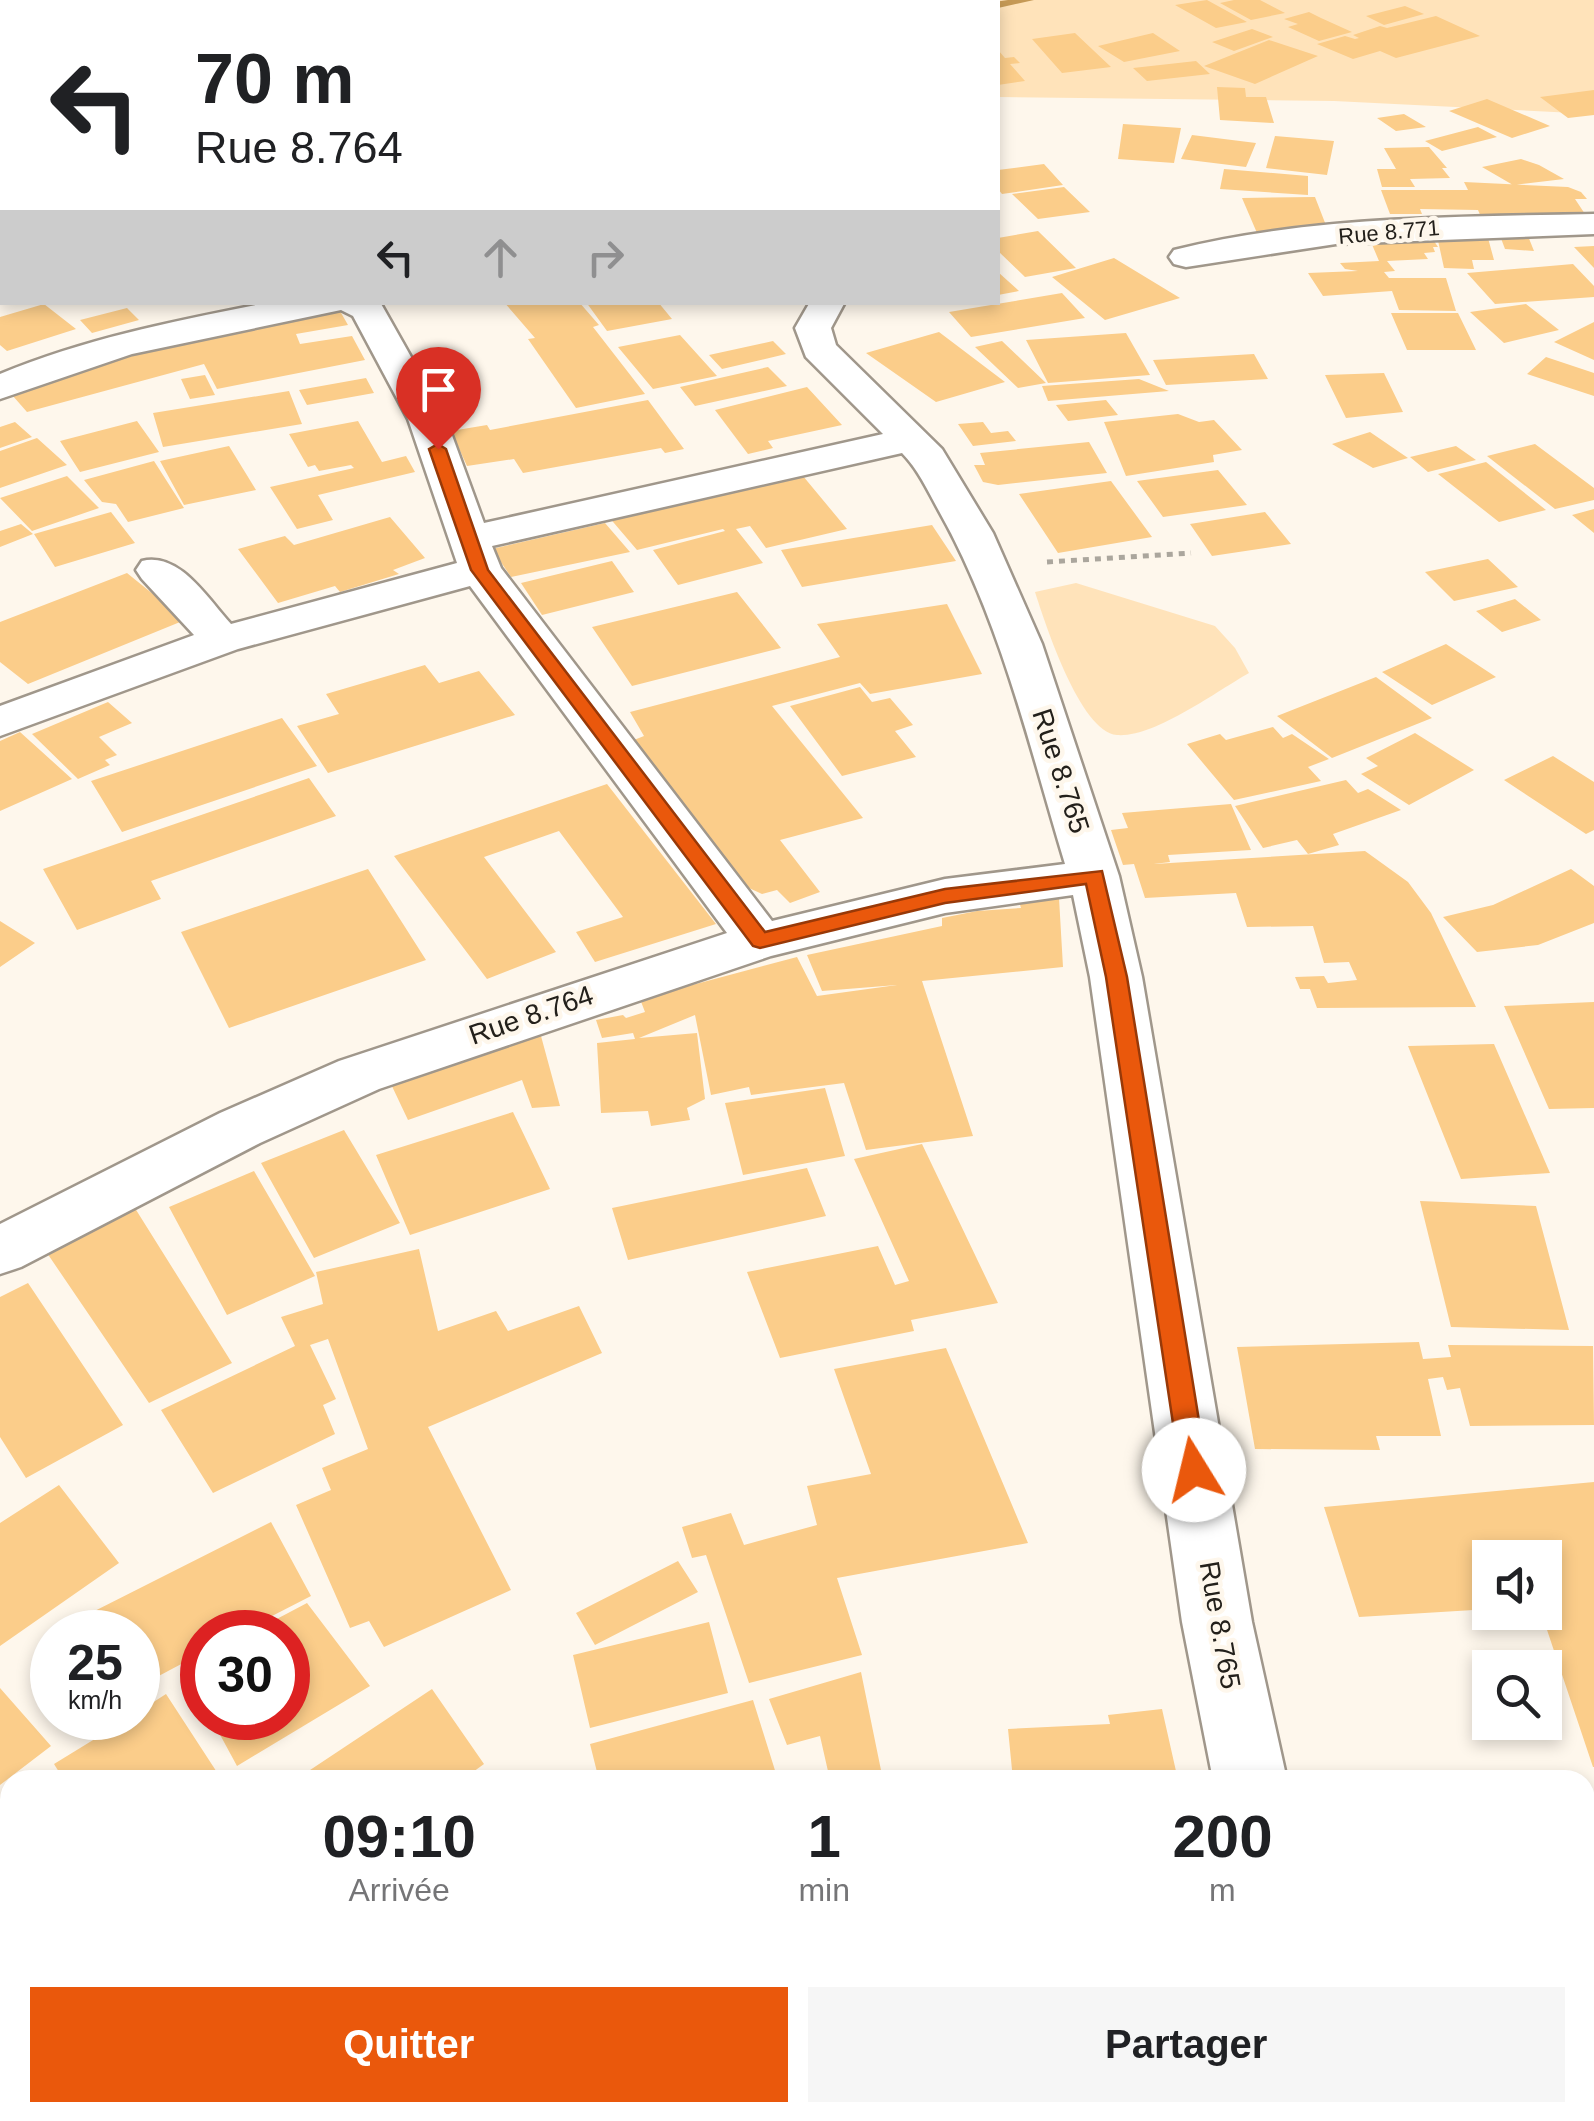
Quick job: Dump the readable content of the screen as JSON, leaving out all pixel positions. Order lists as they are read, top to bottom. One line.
{"streets":{"street":["Rue 8.771","Rue 8.765","Rue 8.764"]},"crossings":[["Rue 8.765","Rue 8.764"]],"page":{"turn":["70 m","Rue 8.764"],"speed":"25 km/h","limit":"30","eta":["09:10","Arrivée","1","min","200","m"],"buttons":["Quitter","Partager"]}}
